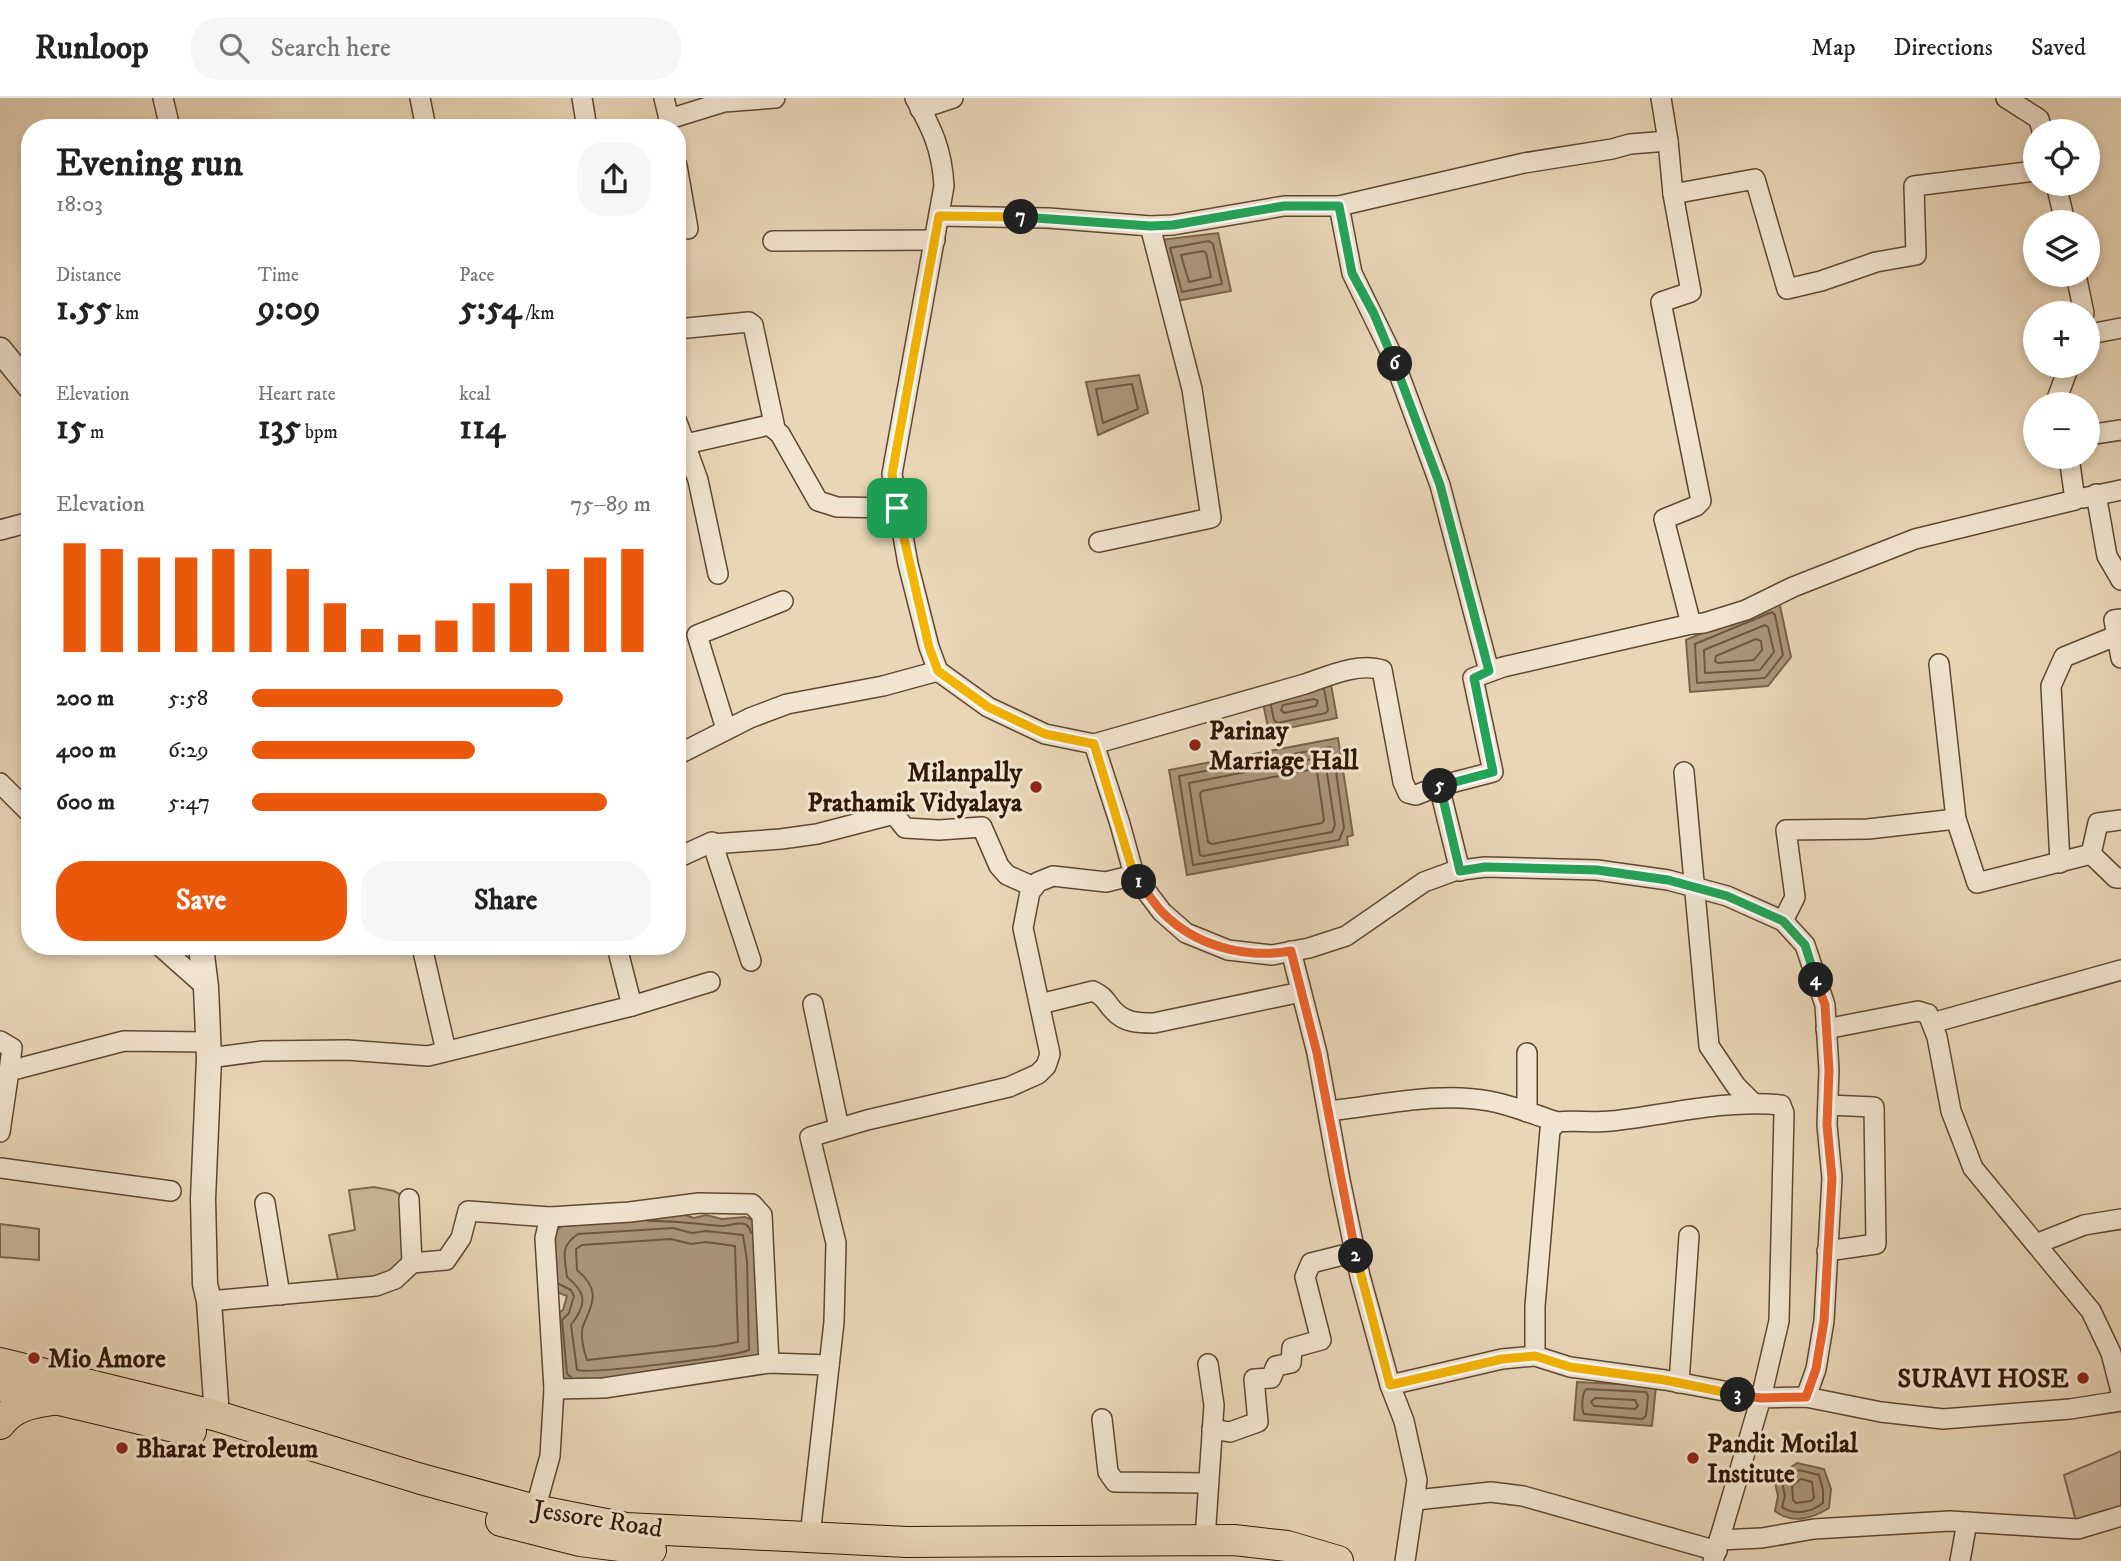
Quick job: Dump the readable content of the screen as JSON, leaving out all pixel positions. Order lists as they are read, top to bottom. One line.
{"streets":{"main road":["Jessore Road"]},"places":["Parinay Marriage Hall","Milanpally Prathamik Vidyalaya","Mio Amore","SURAVI HOSE","Bharat Petroleum","Pandit Motilal Institute"],"page":{"header":"Runloop","search":"Search here","nav":["Map","Directions","Saved"],"map_buttons":["+","−"],"heading":["Evening run","18:03"],"pins":["7","6","5","1","4","2","3"],"stats":[["Distance","1.55 km"],["Time","9:09"],["Pace","5:54 /km"],["Elevation","15 m"],["Heart rate","135 bpm"],["kcal","114"]],"chart":["Elevation","75–89 m"],"list":[{"name":"200 m","note":"5:58"},{"name":"400 m","note":"6:29"},{"name":"600 m","note":"5:47"}],"buttons":["Save","Share"]}}
